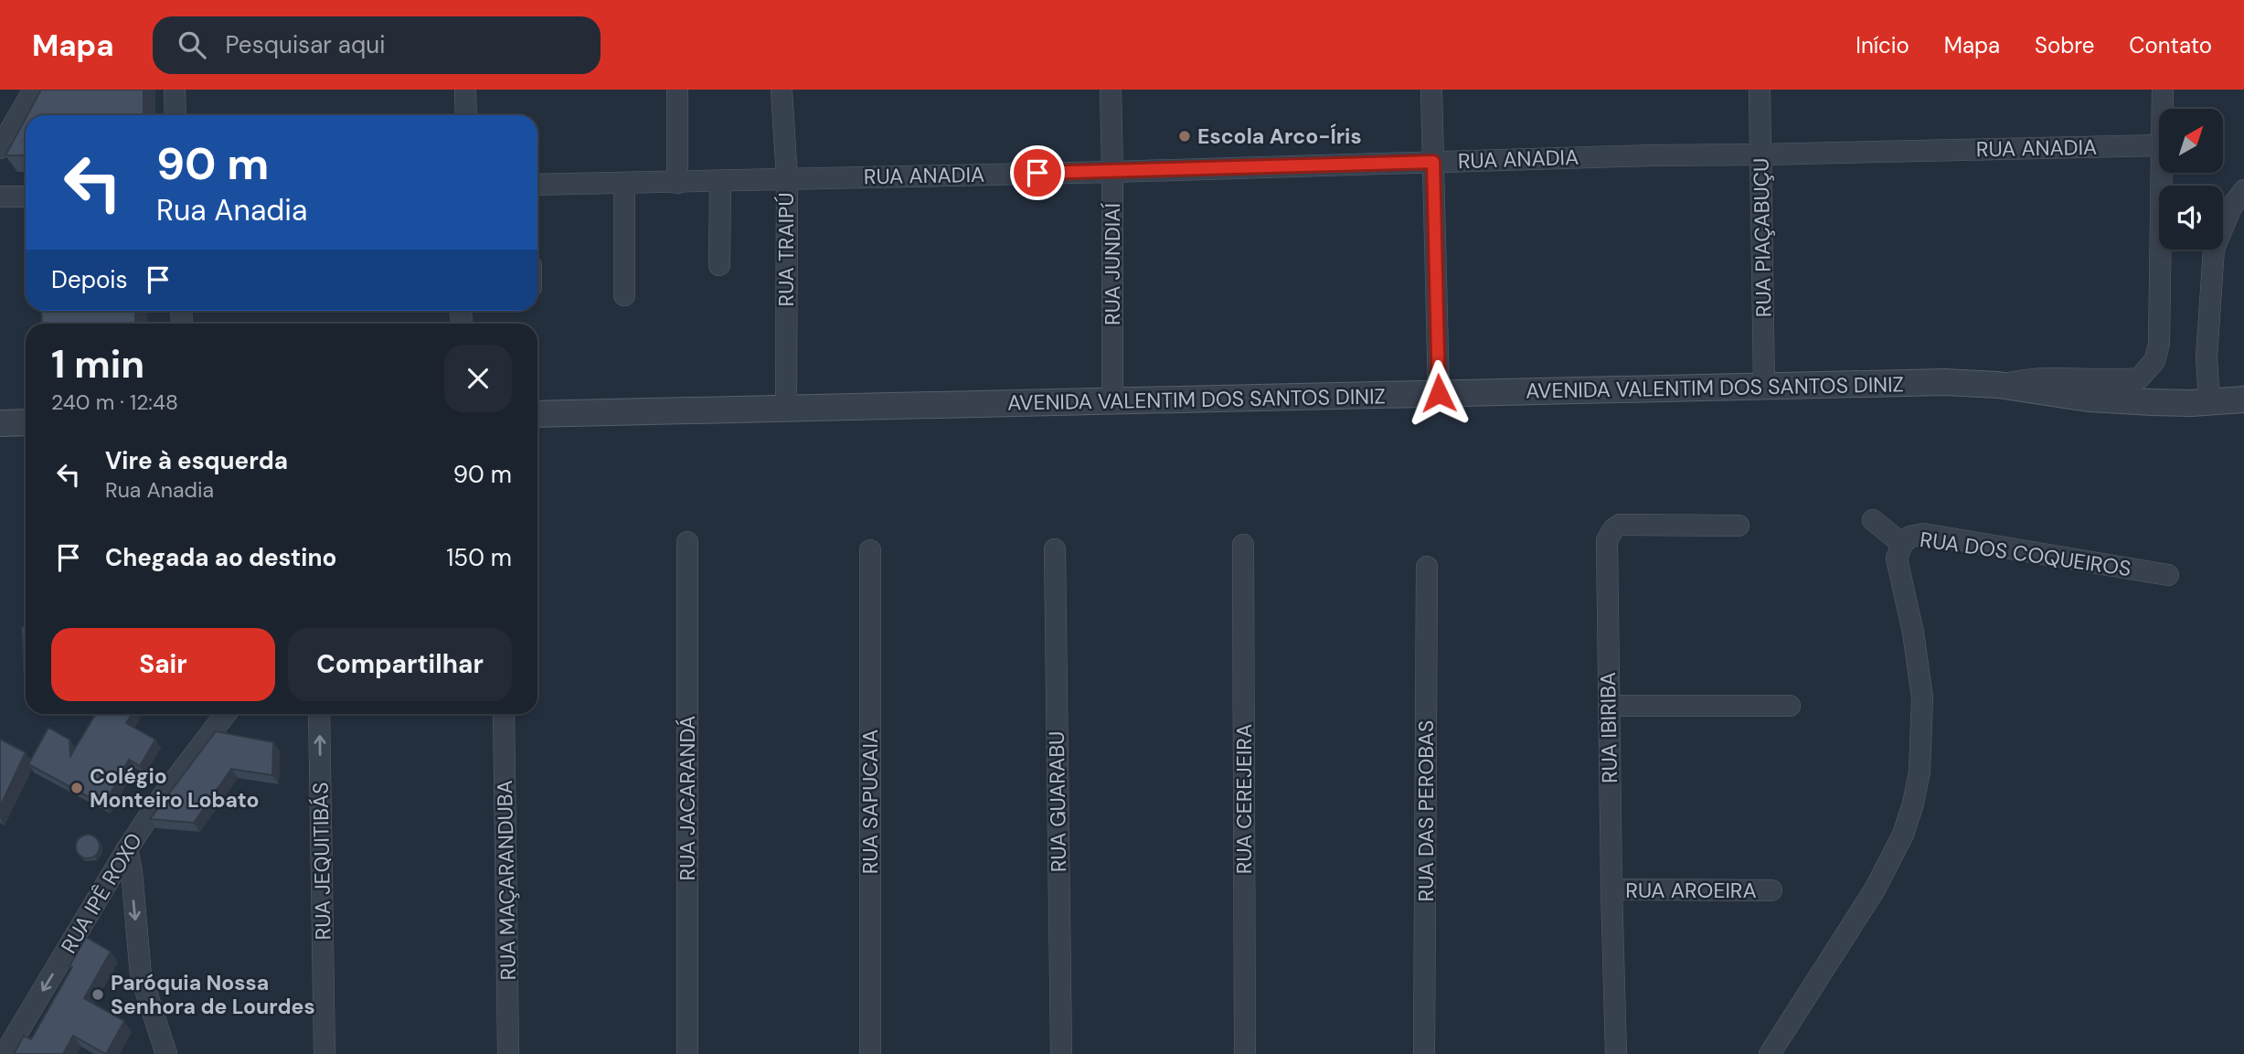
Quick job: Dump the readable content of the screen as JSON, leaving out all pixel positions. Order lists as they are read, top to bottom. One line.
{"streets":{"street":["RUA ANADIA","RUA PIAÇABUÇU","RUA TRAIPÚ","RUA JUNDIAÍ","AVENIDA VALENTIM DOS SANTOS DINIZ","RUA DOS COQUEIROS","RUA IBIRIBA","RUA JACARANDÁ","RUA CEREJEIRA","RUA SAPUCAIA","RUA GUARABU","RUA DAS PEROBAS","RUA JEQUITIBÁS","RUA MAÇARANDUBA","RUA AROEIRA","RUA IPÊ ROXO"]},"crossings":[["RUA ANADIA","RUA PIAÇABUÇU"],["RUA ANADIA","RUA TRAIPÚ"],["RUA ANADIA","RUA JUNDIAÍ"],["RUA PIAÇABUÇU","AVENIDA VALENTIM DOS SANTOS DINIZ"],["RUA TRAIPÚ","AVENIDA VALENTIM DOS SANTOS DINIZ"],["RUA JUNDIAÍ","AVENIDA VALENTIM DOS SANTOS DINIZ"],["RUA IBIRIBA","RUA AROEIRA"]],"one_way":["RUA IPÊ ROXO"],"places":["Escola Arco-Íris","Colégio Monteiro Lobato","Paróquia Nossa Senhora de Lourdes"],"north":"top right","page":{"header":"Mapa","search":"Pesquisar aqui","nav":["Início","Mapa","Sobre","Contato"],"turn":["90 m","Rua Anadia"],"then":"Depois","heading":["1 min","240 m · 12:48"],"list":[{"name":"Vire à esquerda","note":"Rua Anadia","value":"90 m"},{"name":"Chegada ao destino","value":"150 m"}],"buttons":["Sair","Compartilhar"]}}
